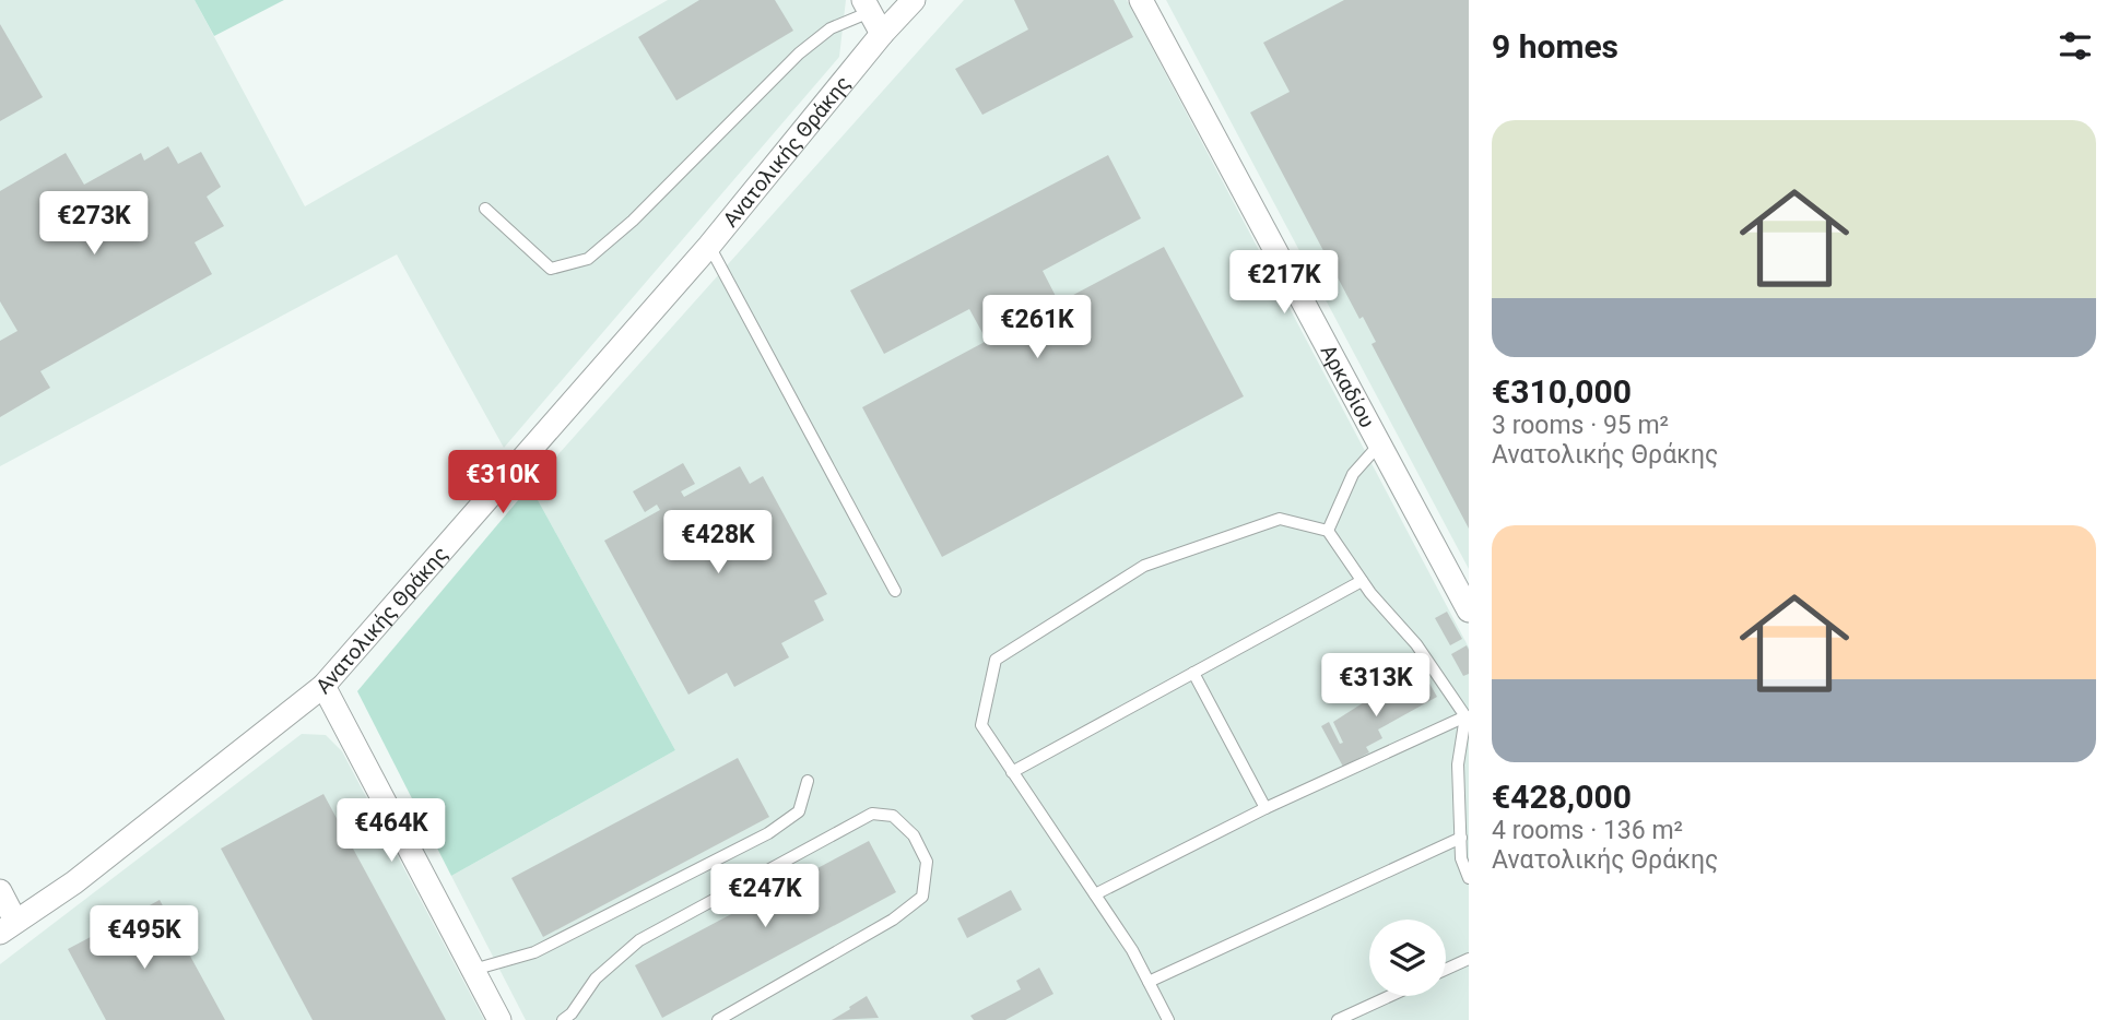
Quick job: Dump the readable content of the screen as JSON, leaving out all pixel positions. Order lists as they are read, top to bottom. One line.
{"streets":{"street":["Ανατολικής Θράκης","Αρκαδίου"]},"page":{"heading":"9 homes","list":[{"name":"€310,000","note":"3 rooms · 95 m² · Ανατολικής Θράκης"},{"name":"€428,000","note":"4 rooms · 136 m² · Ανατολικής Θράκης"}],"price":["€273K","€217K","€261K","€310K","€428K","€313K","€464K","€247K","€495K"]}}
